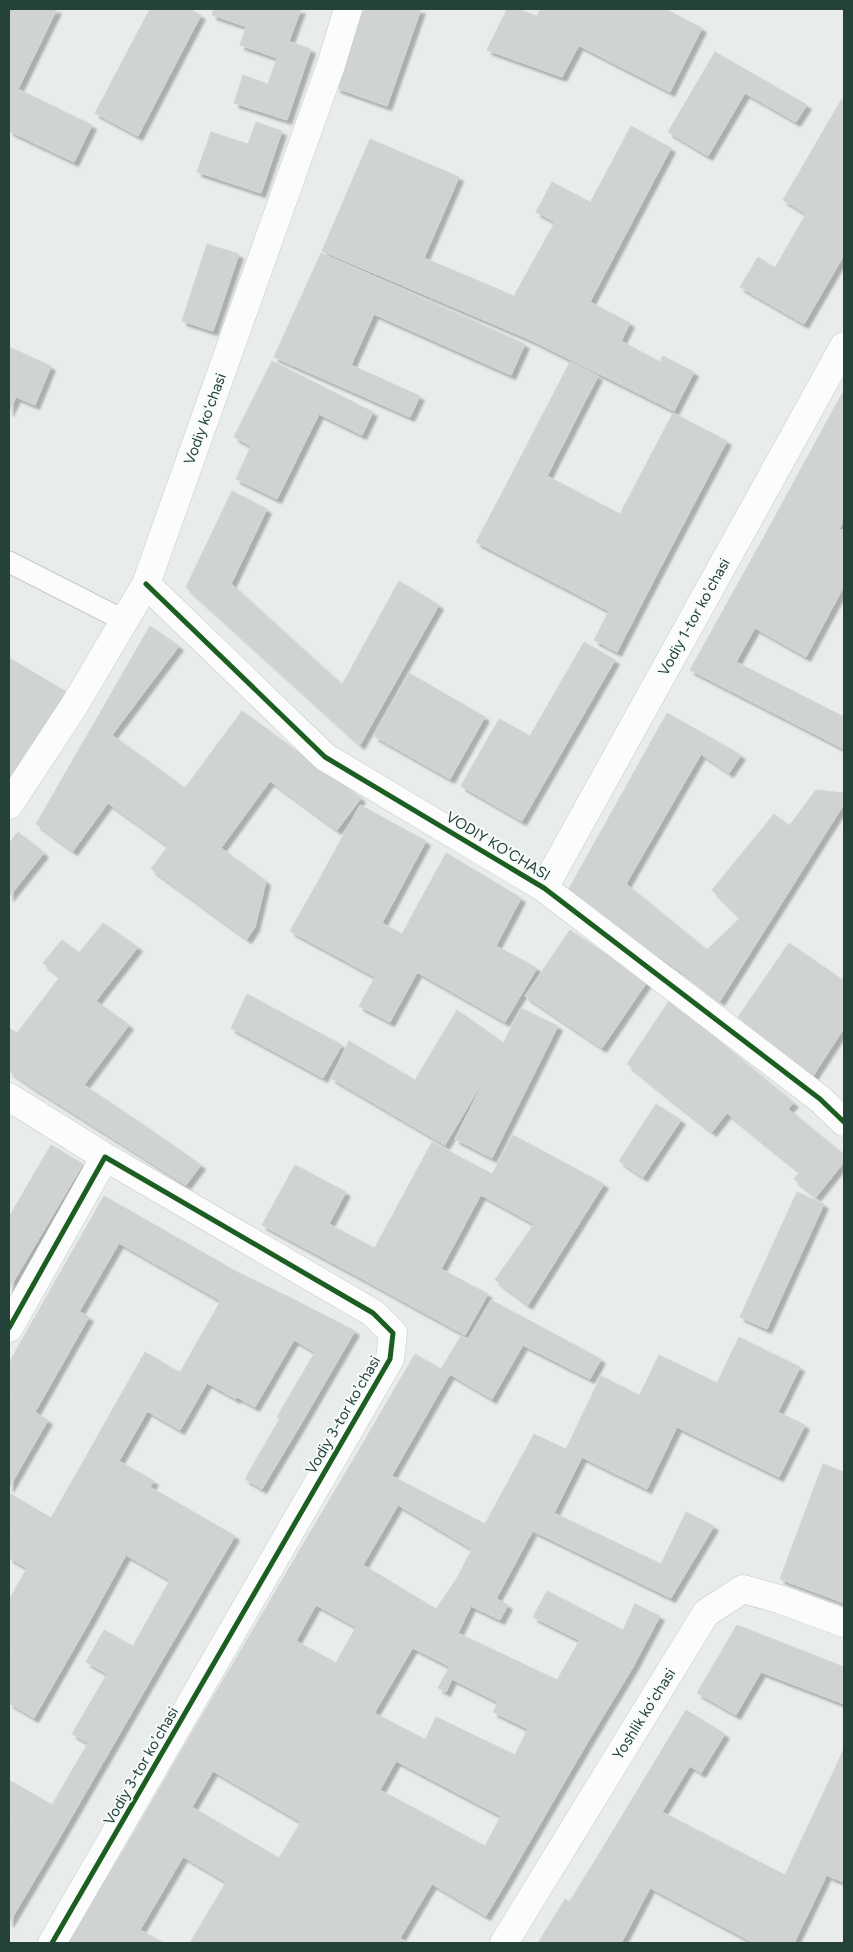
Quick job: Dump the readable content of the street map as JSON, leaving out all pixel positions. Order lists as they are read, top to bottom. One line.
{"streets":{"street":["Vodiy koʻchasi","Vodiy 1-tor koʼchasi","VODIY KO'CHASI","Vodiy 3-tor koʼchasi","Yoshlik koʻchasi"]},"crossings":[["Vodiy koʻchasi","VODIY KO'CHASI"],["Vodiy 1-tor koʼchasi","VODIY KO'CHASI"]]}
